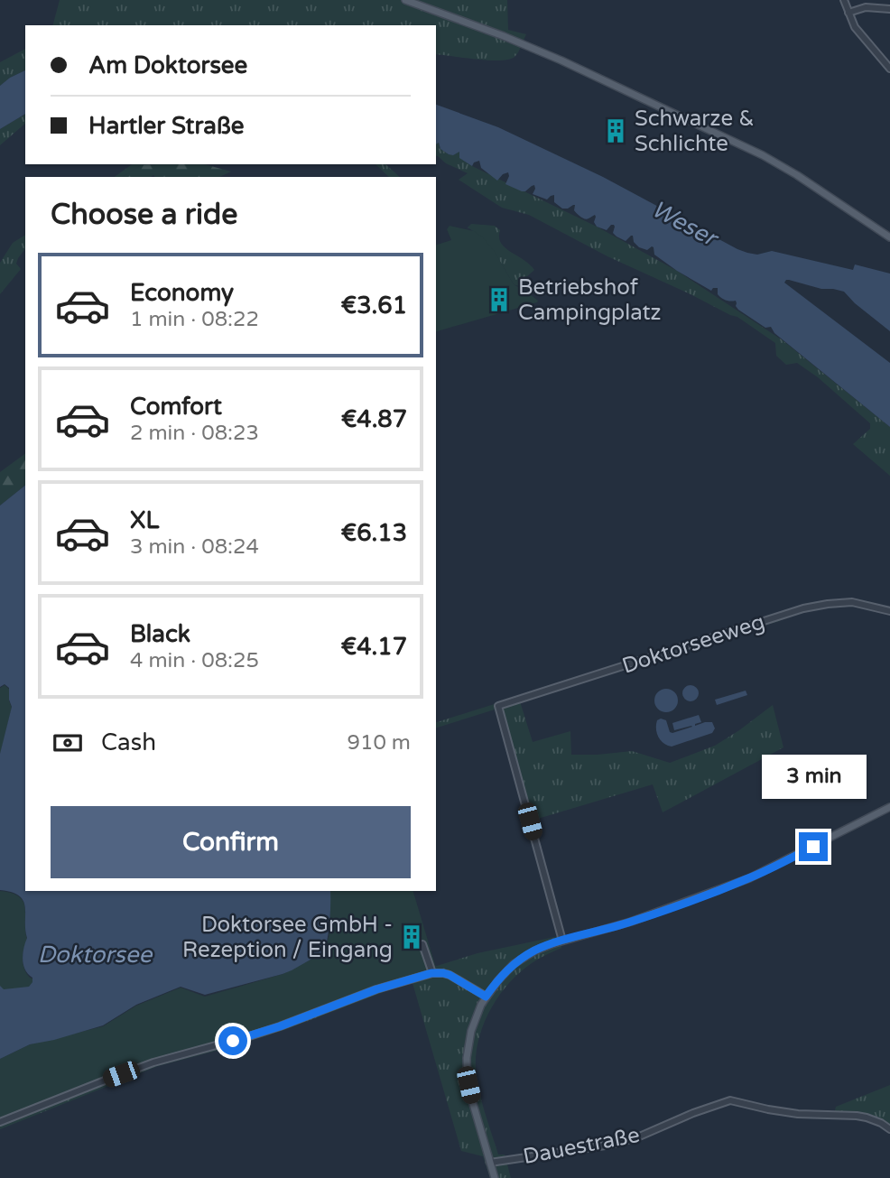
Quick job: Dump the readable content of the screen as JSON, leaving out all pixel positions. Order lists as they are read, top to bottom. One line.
{"streets":{"street":["Doktorseeweg","Dauestraße"]},"water":["Weser","Doktorsee"],"places":{"building":["Schwarze & Schlichte","Betriebshof Campingplatz","Doktorsee GmbH - Rezeption / Eingang"]},"page":{"banner":["Am Doktorsee","Hartler Straße"],"heading":"Choose a ride","list":[{"name":"Economy","note":"1 min · 08:22","value":"€3.61"},{"name":"Comfort","note":"2 min · 08:23","value":"€4.87"},{"name":"XL","note":"3 min · 08:24","value":"€6.13"},{"name":"Black","note":"4 min · 08:25","value":"€4.17"}],"pay":["Cash","910 m"],"bubble":"3 min","buttons":"Confirm"}}
